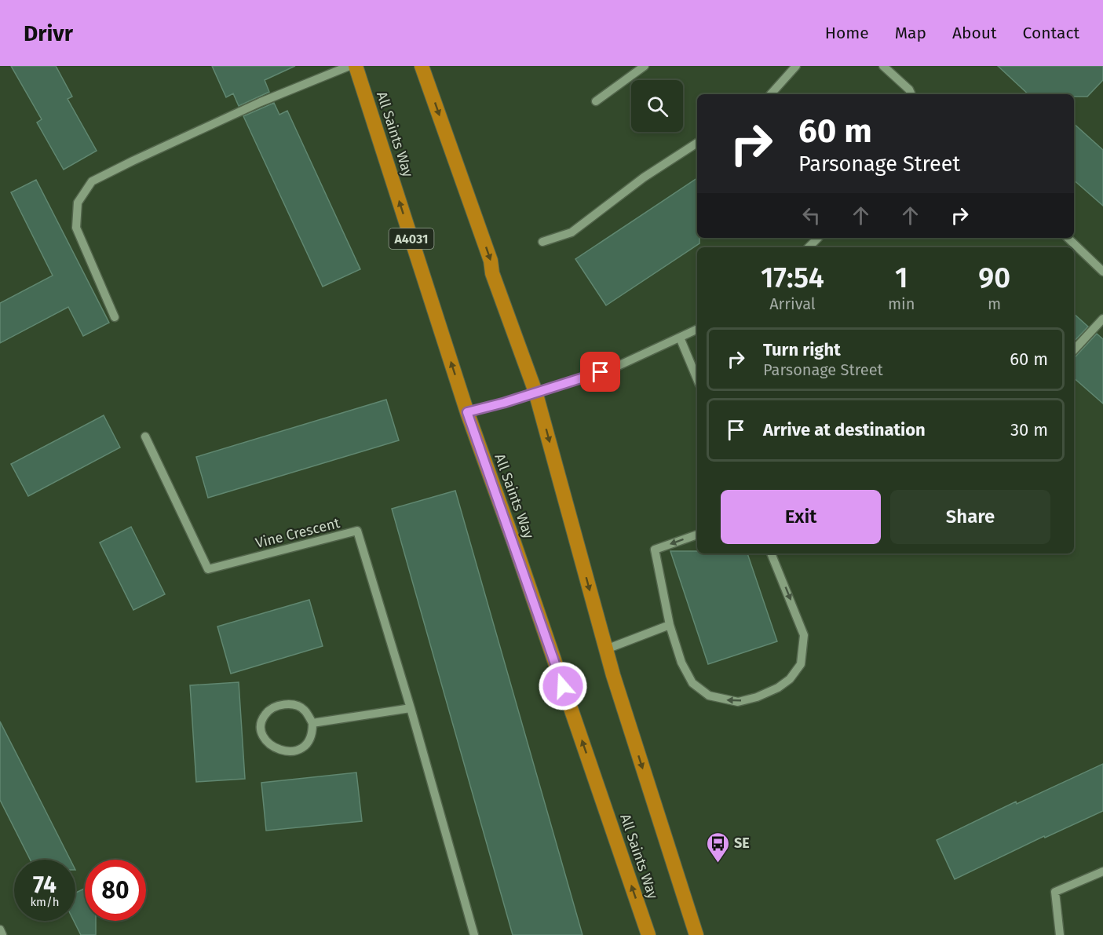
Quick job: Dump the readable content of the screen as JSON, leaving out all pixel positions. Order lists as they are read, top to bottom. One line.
{"streets":{"highway":["All Saints Way","A4031"],"street":["Vine Crescent"]},"places":{"bus stop":["SE"]},"page":{"header":"Drivr","nav":["Home","Map","About","Contact"],"turn":["60 m","Parsonage Street"],"eta":["17:54","Arrival","1","min","90","m"],"list":[{"name":"Turn right","note":"Parsonage Street","value":"60 m"},{"name":"Arrive at destination","value":"30 m"}],"buttons":["Exit","Share"],"speed":"74 km/h","limit":"80"}}
